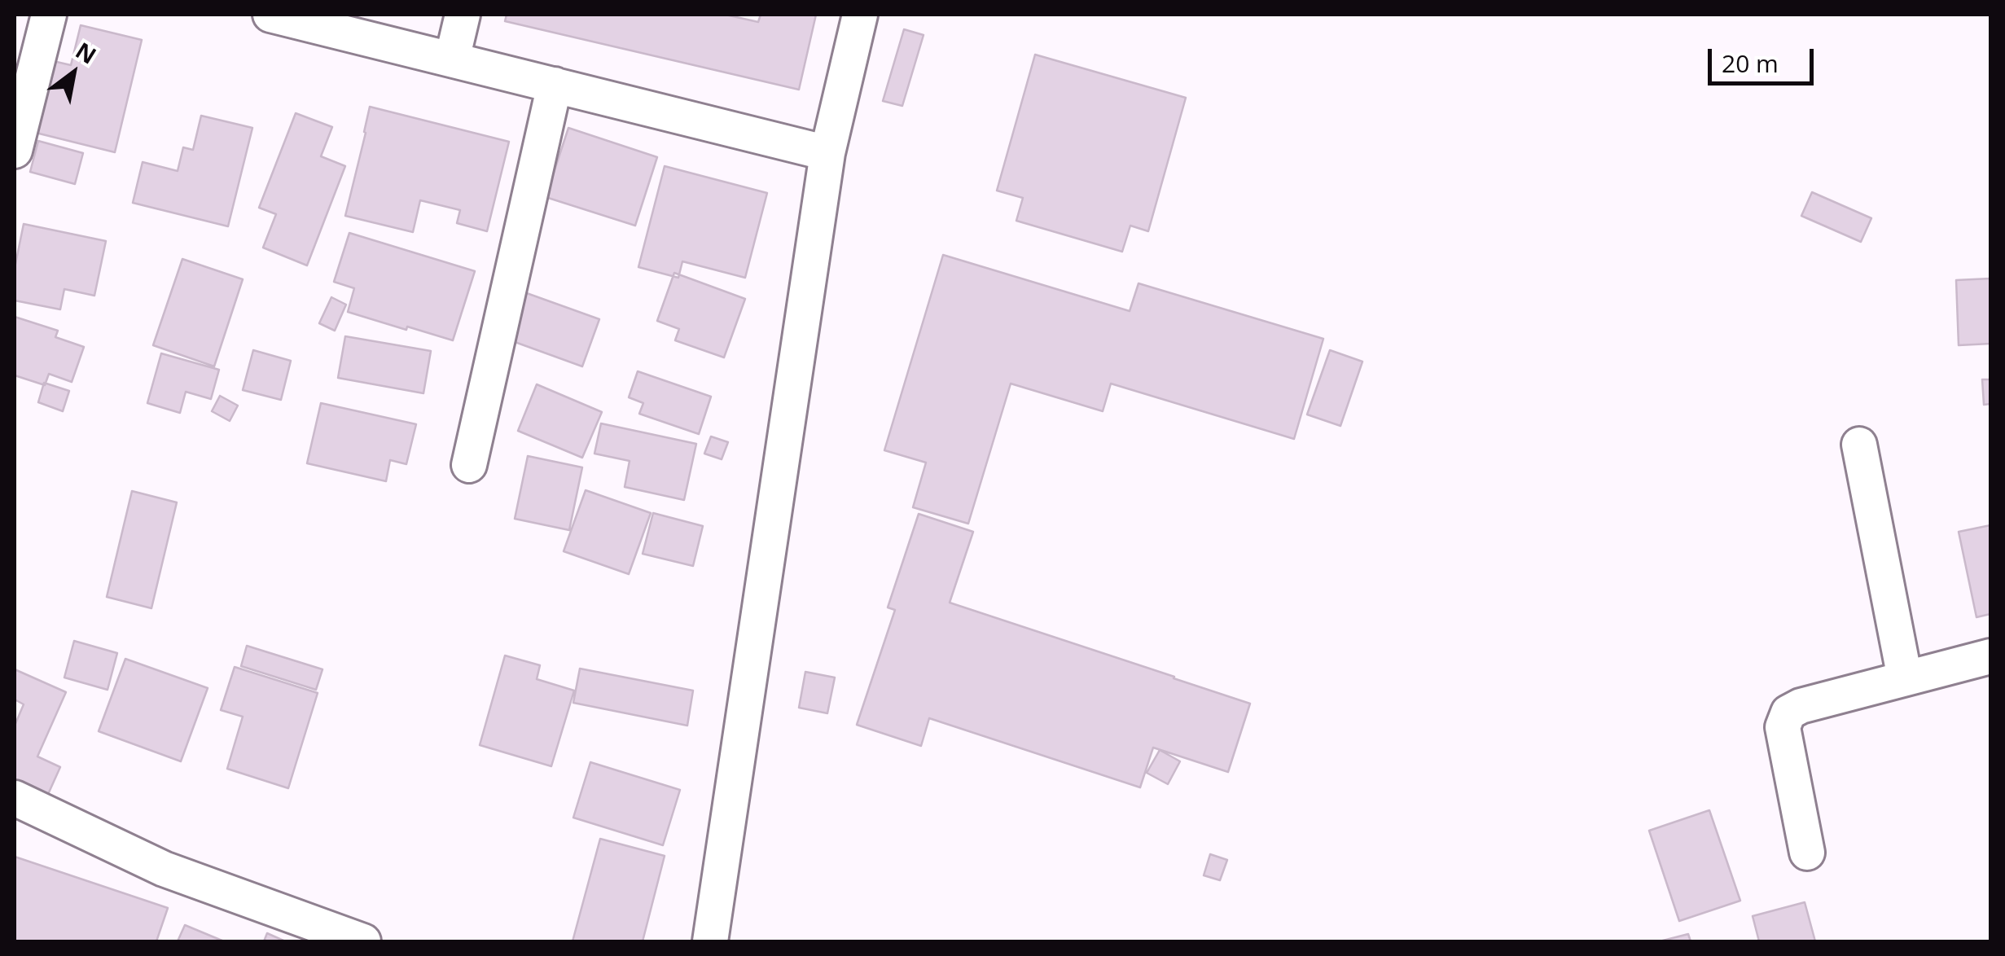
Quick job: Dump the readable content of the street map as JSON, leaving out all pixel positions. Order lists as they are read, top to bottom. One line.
{"scale_bar":"20 m","north":"top right"}
